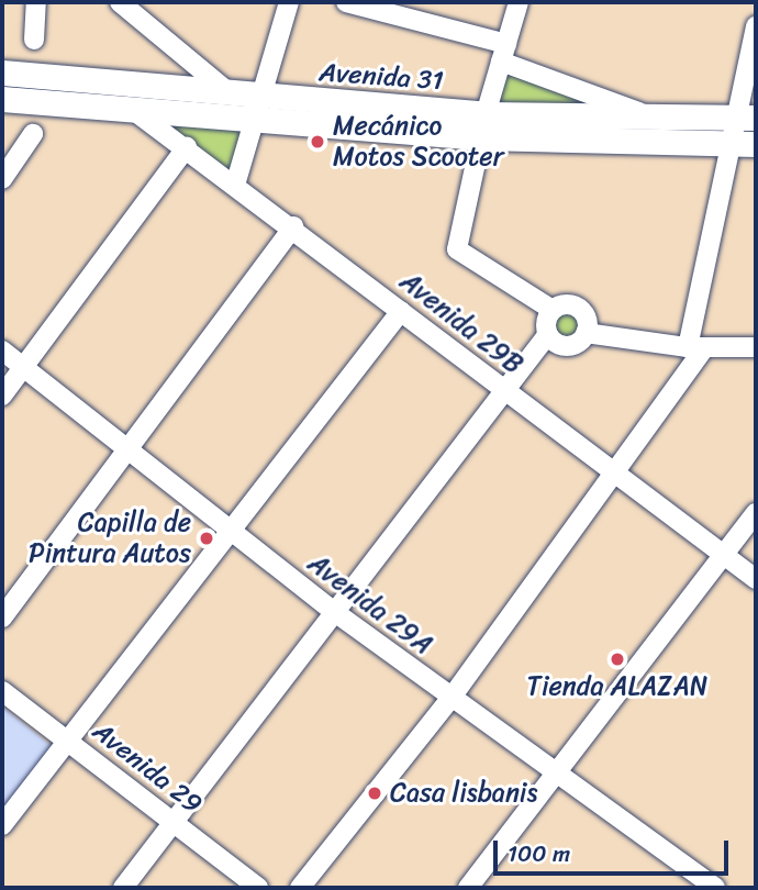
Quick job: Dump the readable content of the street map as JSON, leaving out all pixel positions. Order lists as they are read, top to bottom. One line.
{"streets":{"main road":["Avenida 31"],"street":["Avenida 29B","Avenida 29A","Avenida 29"]},"crossings":[["Avenida 31","Avenida 29B"]],"places":["Mecánico Motos Scooter","Capilla de Pintura Autos","Tienda ALAZAN","Casa lisbanis"],"scale_bar":"100 m"}
